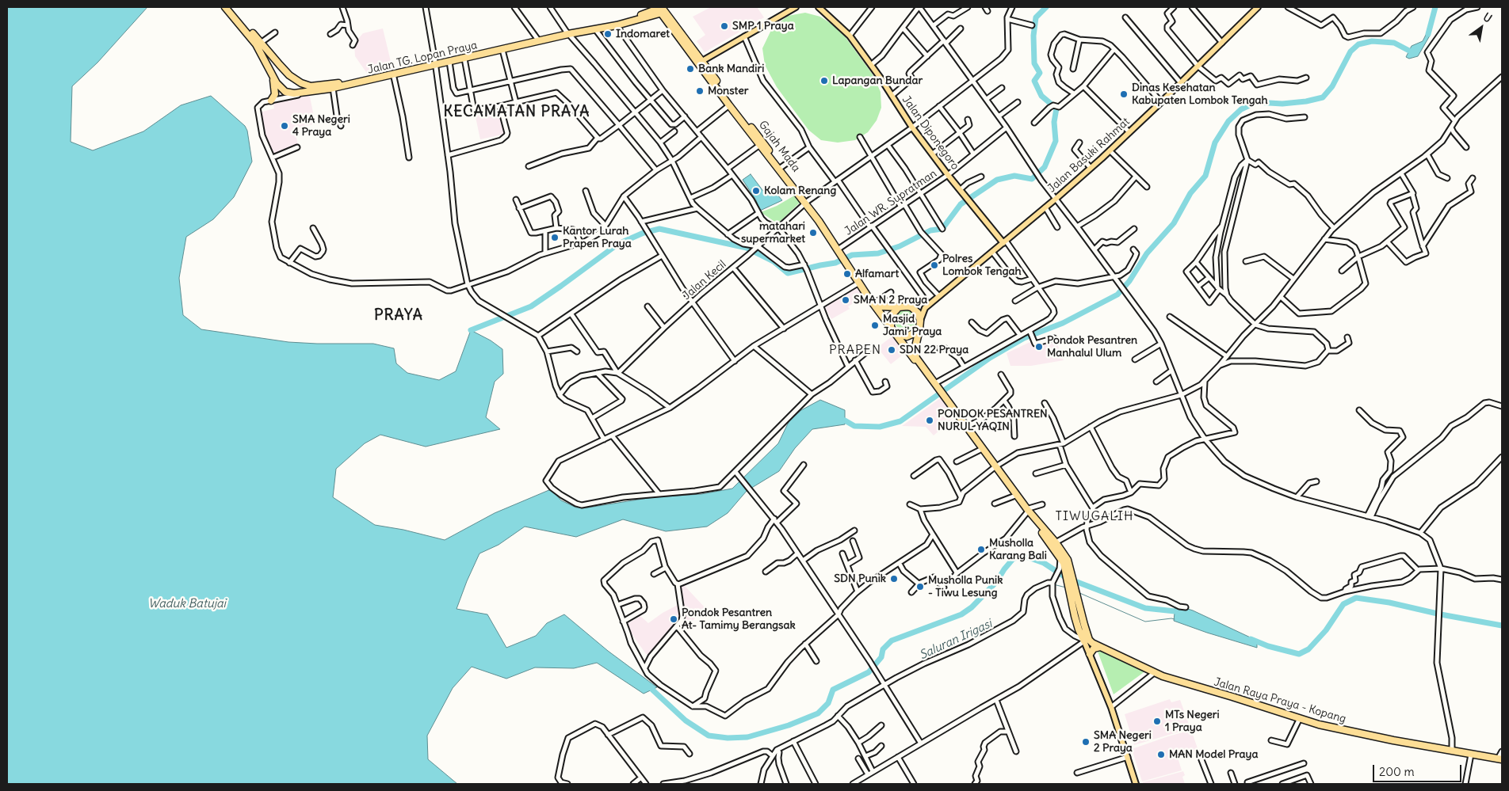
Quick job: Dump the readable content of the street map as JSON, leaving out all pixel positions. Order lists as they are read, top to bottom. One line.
{"streets":{"highway":["Jalan TG. Lopan Praya","Gajah Mada","Jalan Raya Praya - Kopang"],"main road":["Jalan Diponegoro","Jalan Basuki Rahmat"],"street":["Jalan WR. Supratman","Jalan Kecil"]},"crossings":[["Jalan TG. Lopan Praya","Gajah Mada"],["Jalan Diponegoro","Jalan Basuki Rahmat"],["Jalan Diponegoro","Jalan WR. Supratman"],["Jalan Diponegoro","Jalan Kecil"],["Gajah Mada","Jalan WR. Supratman"],["Gajah Mada","Jalan Kecil"]],"districts":["KECAMATAN PRAYA","PRAYA","PRAPEN","TIWUGALIH"],"water":["Waduk Batujai","Saluran Irigasi"],"places":["SMP 1 Praya","Indomaret","Bank Mandiri","Lapangan Bundar","Monster","Dinas Kesehatan Kabupaten Lombok Tengah","SMA Negeri 4 Praya","Kolam Renang","matahari supermarket","Kantor Lurah Prapen Praya","Polres Lombok Tengah","Alfamart","SMA N 2 Praya","Masjid Jami' Praya","Pondok Pesantren Manhalul Ulum","SDN 22 Praya","PONDOK PESANTREN NURUL YAQIN","Musholla Karang Bali","SDN Punik","Musholla Punik - Tiwu Lesung","Pondok Pesantren At- Tamimy Berangsak","MTs Negeri 1 Praya","SMA Negeri 2 Praya","MAN Model Praya"],"scale_bar":"200 m","north":"top right"}
